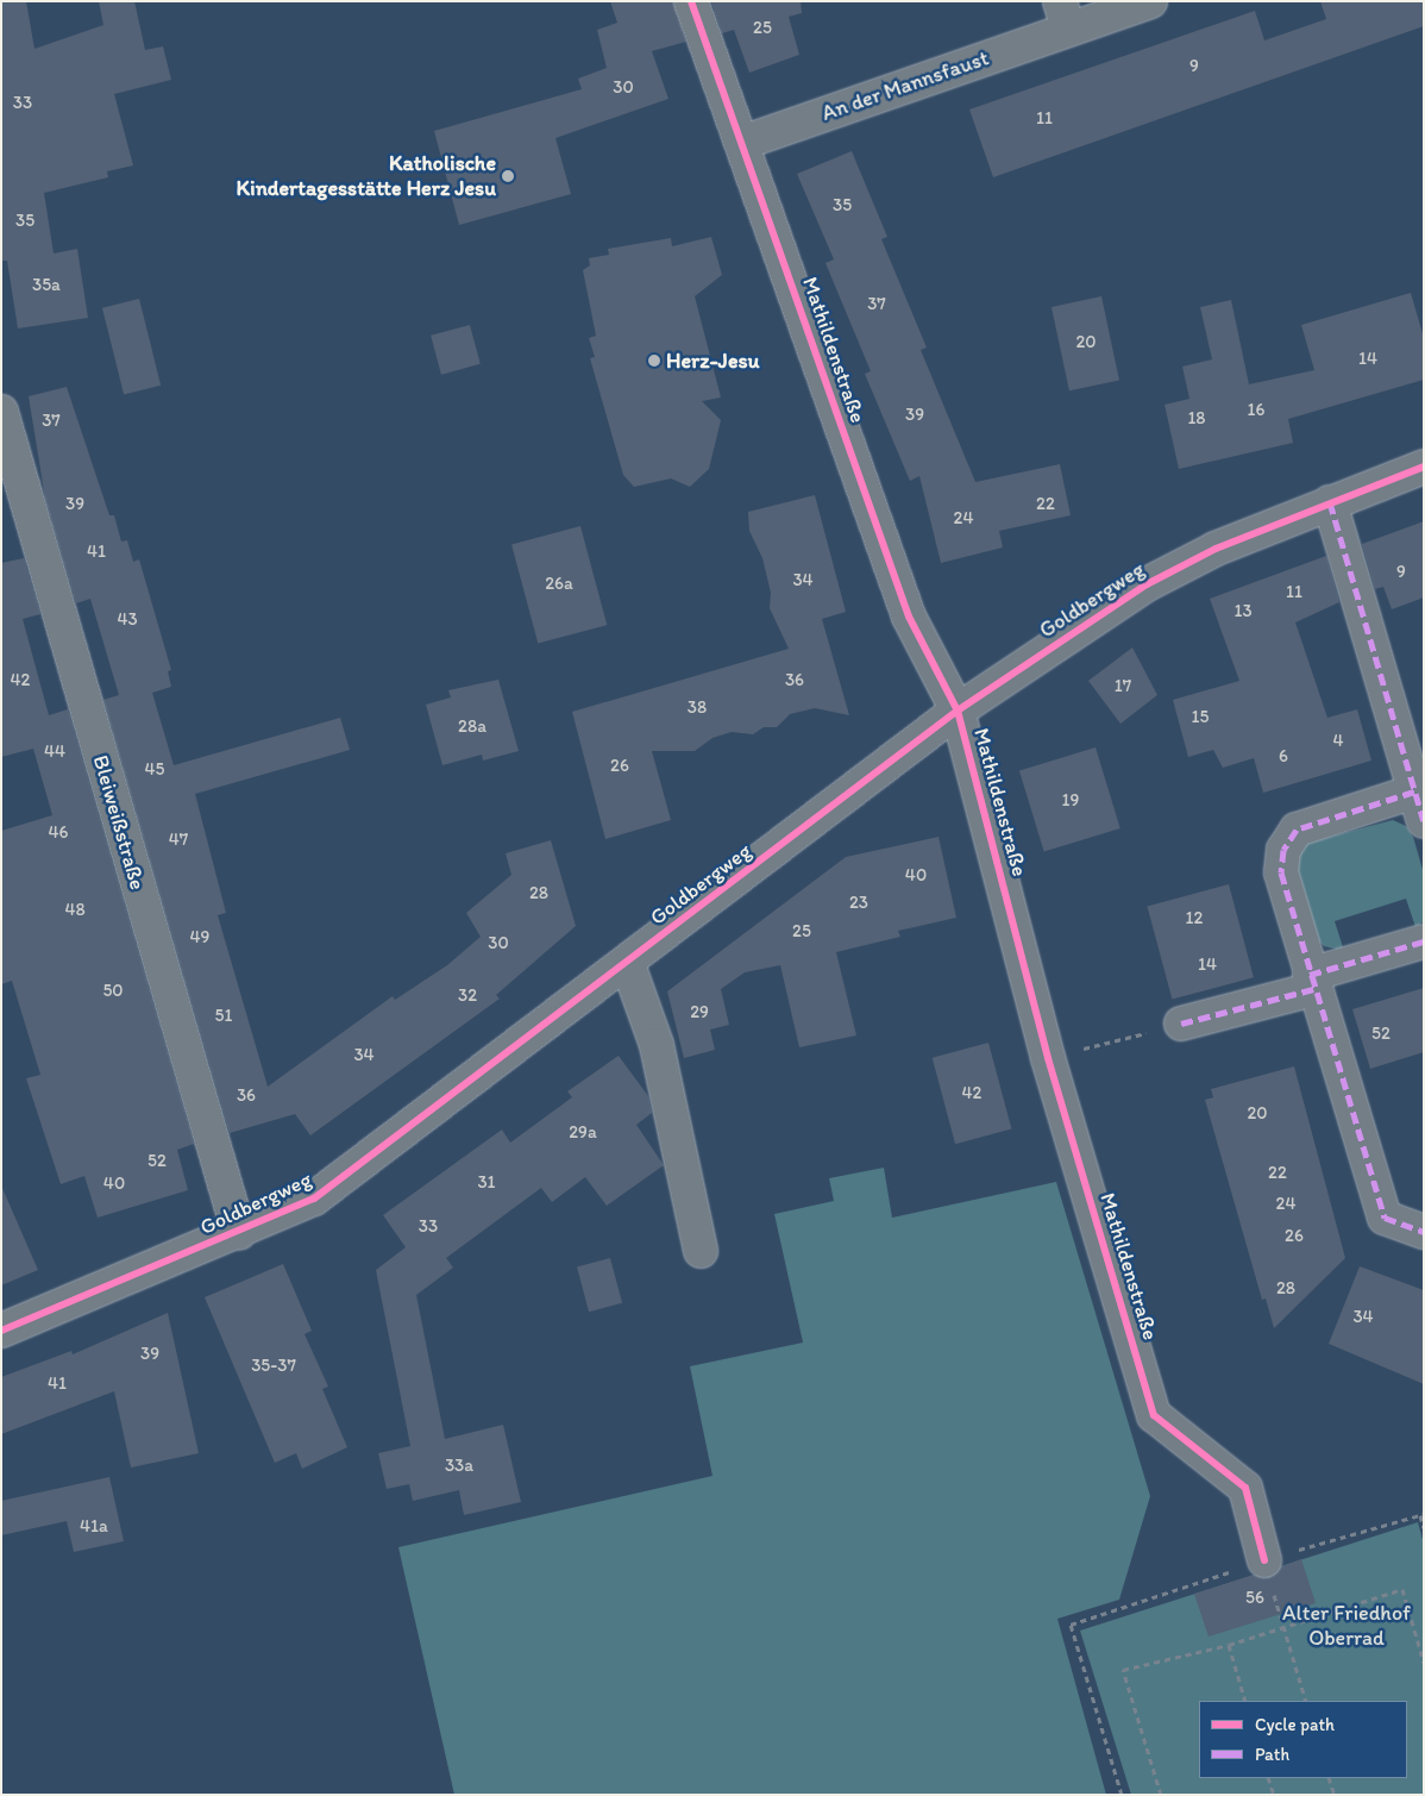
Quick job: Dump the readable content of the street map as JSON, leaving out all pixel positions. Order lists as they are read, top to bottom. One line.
{"streets":{"street":["An der Mannsfaust","Mathildenstraße","Goldbergweg","Bleiweißstraße"]},"crossings":[["An der Mannsfaust","Mathildenstraße"],["Mathildenstraße","Goldbergweg"],["Goldbergweg","Bleiweißstraße"]],"parks":["Alter Friedhof Oberrad"],"places":["Katholische Kindertagesstätte Herz Jesu","Herz-Jesu"],"house_numbers":["25","9","30","33","11","35","35","35a","37","20","14","16","39","18","37","39","22","24","41","9","34","26a","11","13","43","42","36","17","38","15","28a","4","44","6","26","45","19","46","47","40","28","23","48","12","25","49","30","14","50","32","29","51","52","34","42","36","20","29a","52","22","31","40","24","33","26","28","34","39","35-37","41","33a","41a","56"],"legend":["Cycle path","Path"]}
